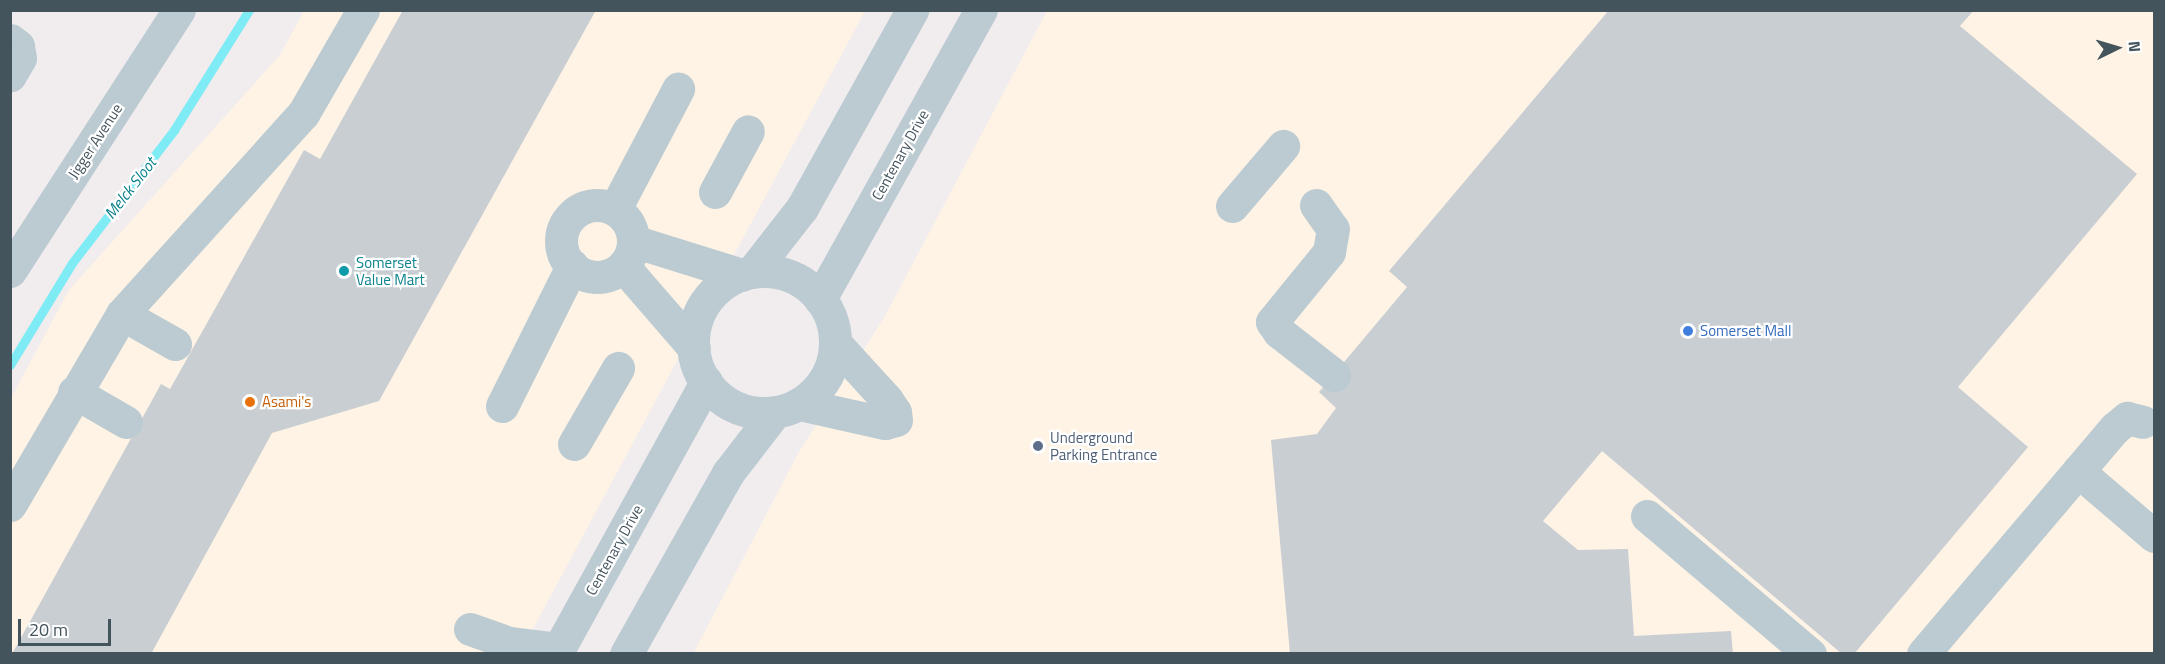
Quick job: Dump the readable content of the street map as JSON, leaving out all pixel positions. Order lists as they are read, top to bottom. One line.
{"streets":{"street":["Jigger Avenue","Centenary Drive"]},"water":["Melck Sloot"],"places":["Somerset Value Mart","Somerset Mall","Asami's","Underground Parking Entrance"],"scale_bar":"20 m","north":"right"}
